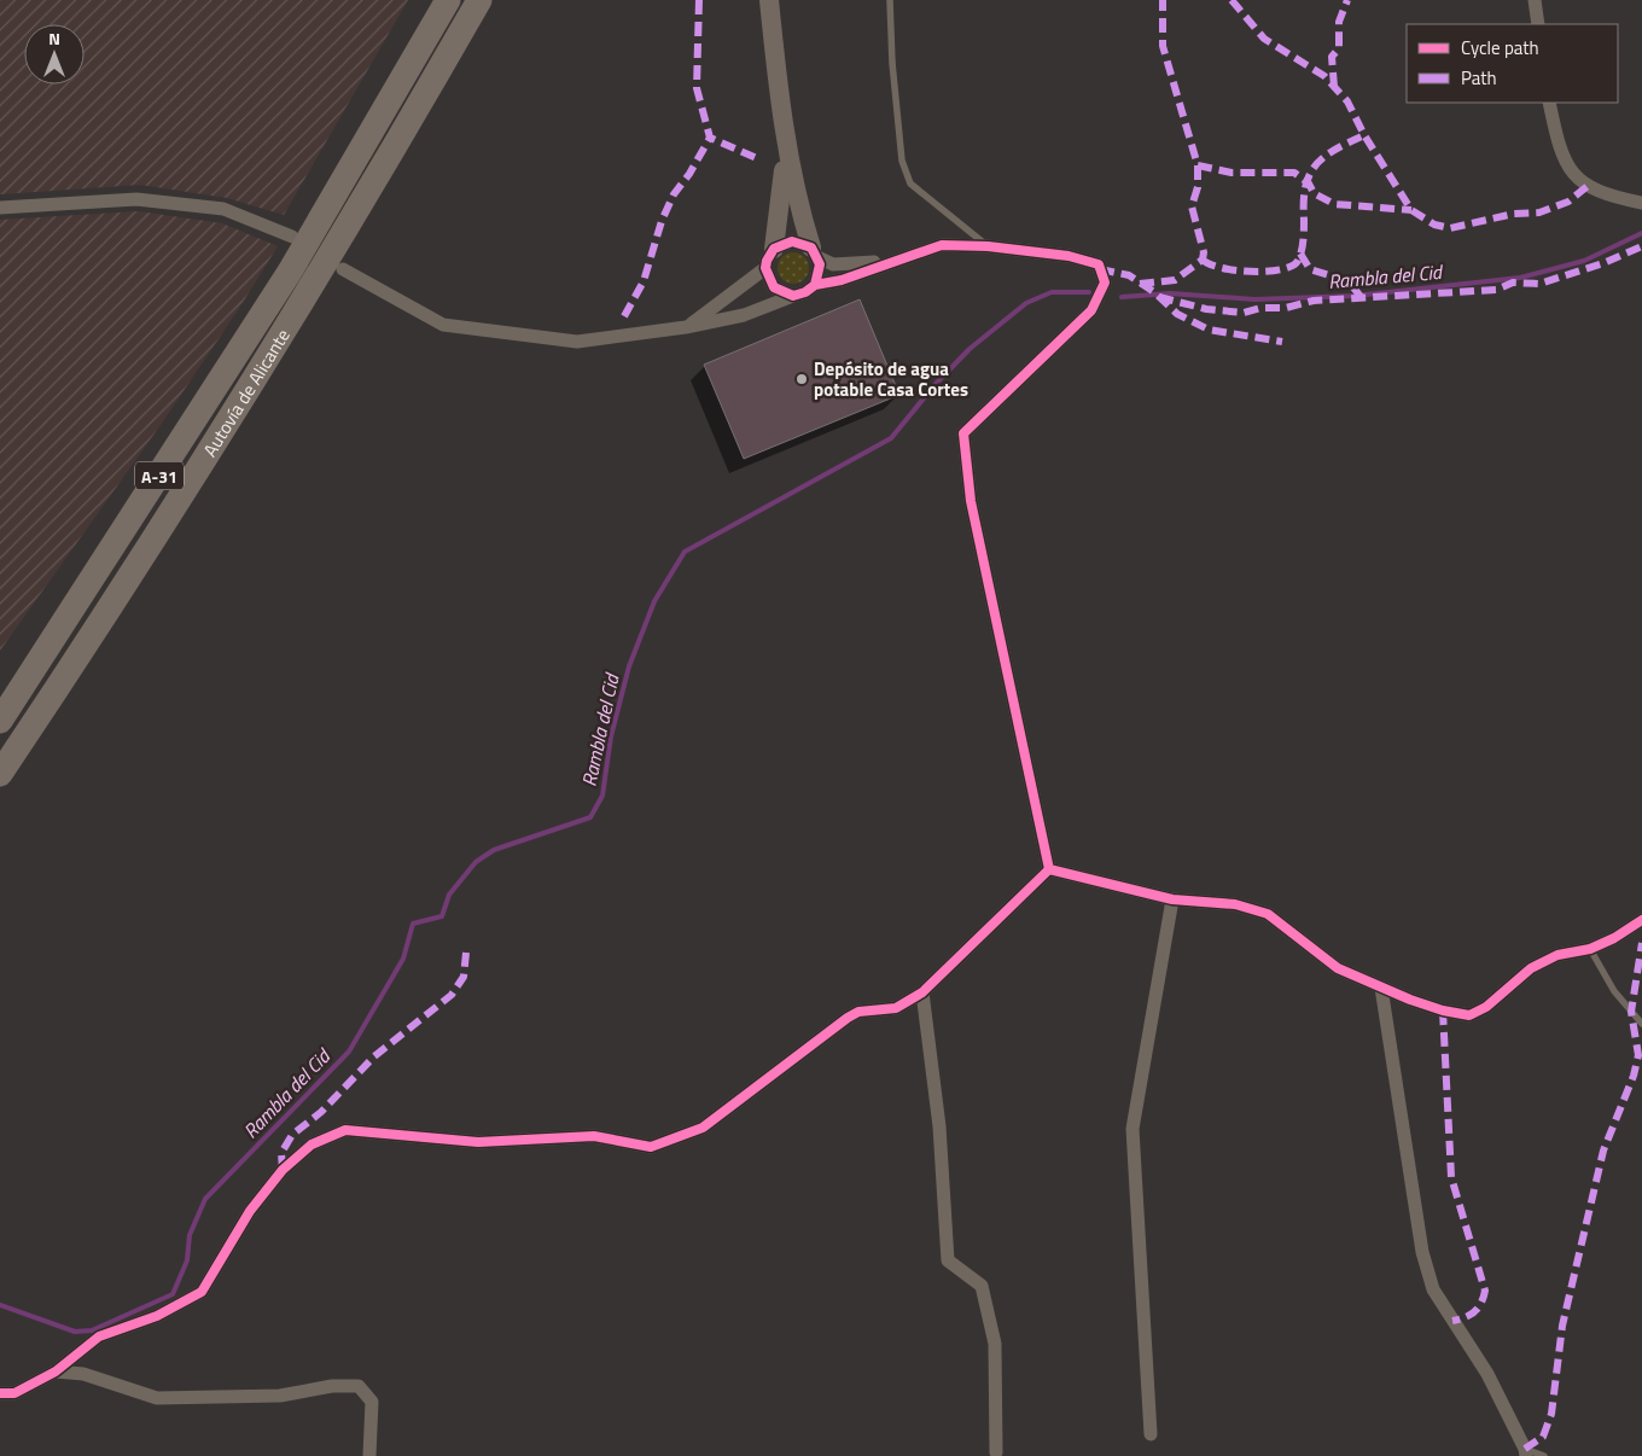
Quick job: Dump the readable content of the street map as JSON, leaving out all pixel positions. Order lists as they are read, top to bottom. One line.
{"streets":{"highway":["Autovía de Alicante","A-31"]},"water":["Rambla del Cid"],"places":["Depósito de agua potable Casa Cortes"],"legend":["Cycle path","Path"],"north":"top"}
